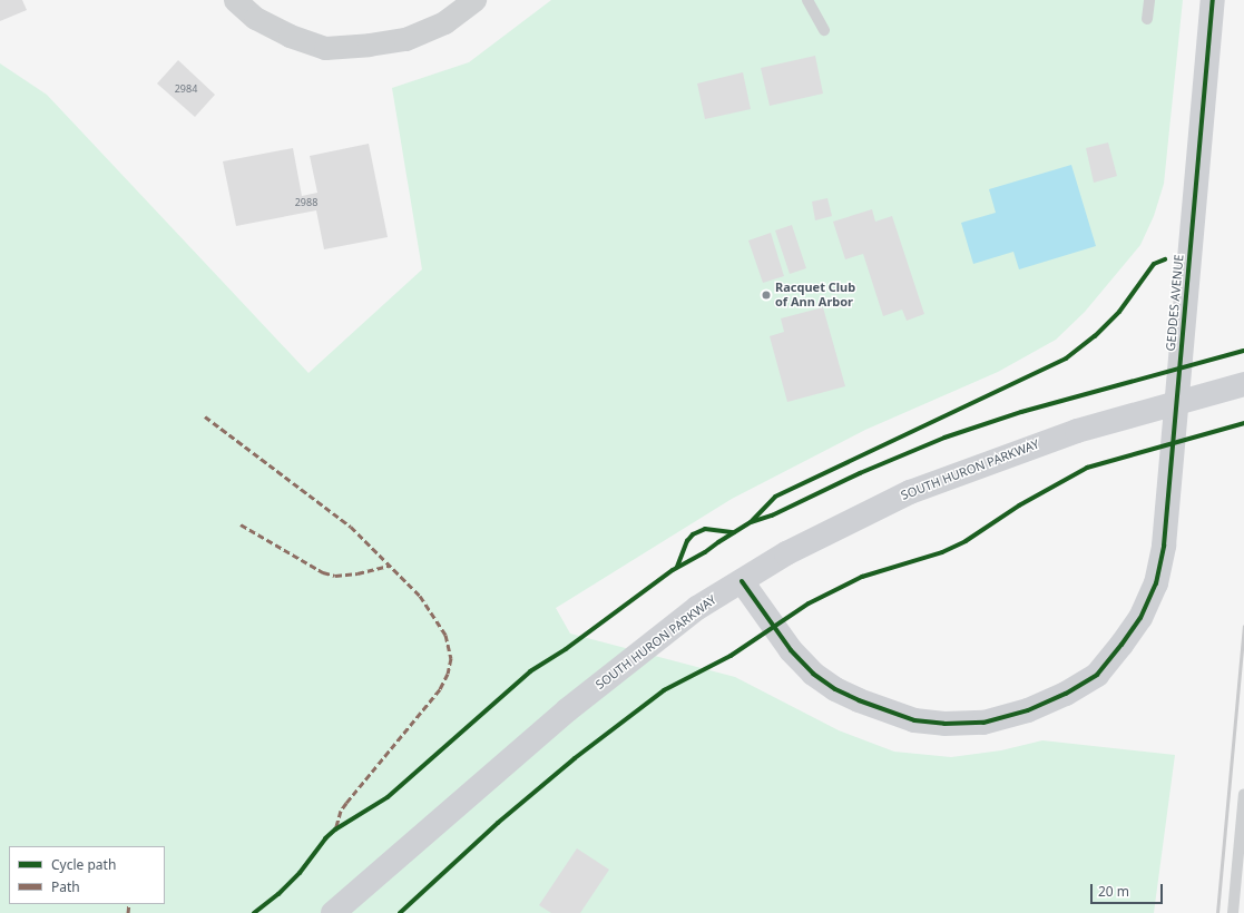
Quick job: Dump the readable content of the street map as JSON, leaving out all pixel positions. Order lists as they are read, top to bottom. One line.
{"streets":{"main road":["GEDDES AVENUE","SOUTH HURON PARKWAY"]},"crossings":[["GEDDES AVENUE","SOUTH HURON PARKWAY"]],"places":["Racquet Club of Ann Arbor"],"house_numbers":["2984","2988"],"legend":["Cycle path","Path"],"scale_bar":"20 m"}
